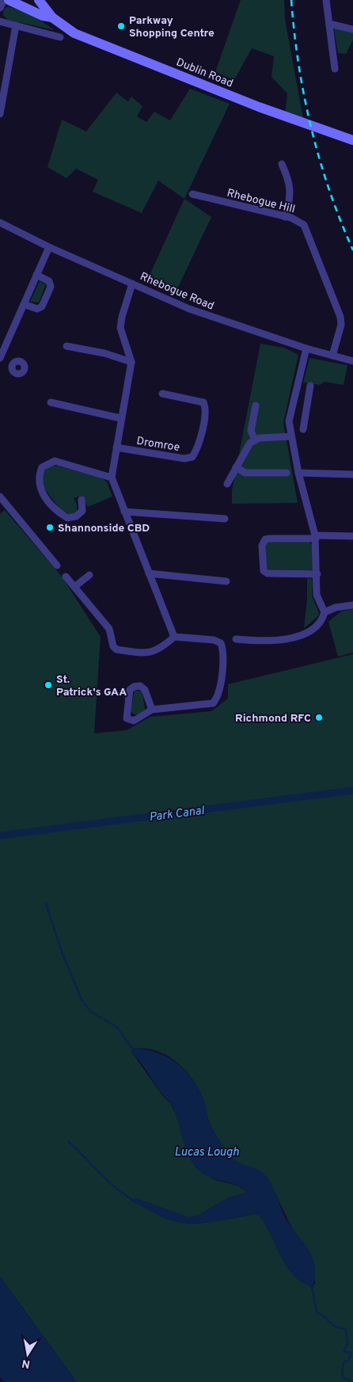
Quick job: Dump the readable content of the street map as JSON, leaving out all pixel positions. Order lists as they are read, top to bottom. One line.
{"streets":{"main road":["Dublin Road"],"street":["Rhebogue Hill","Rhebogue Road","Dromroe"]},"crossings":[["Rhebogue Hill","Rhebogue Road"]],"water":["Park Canal","Lucas Lough"],"places":["Parkway Shopping Centre","Shannonside CBD","St. Patrick's GAA","Richmond RFC"],"north":"bottom"}
